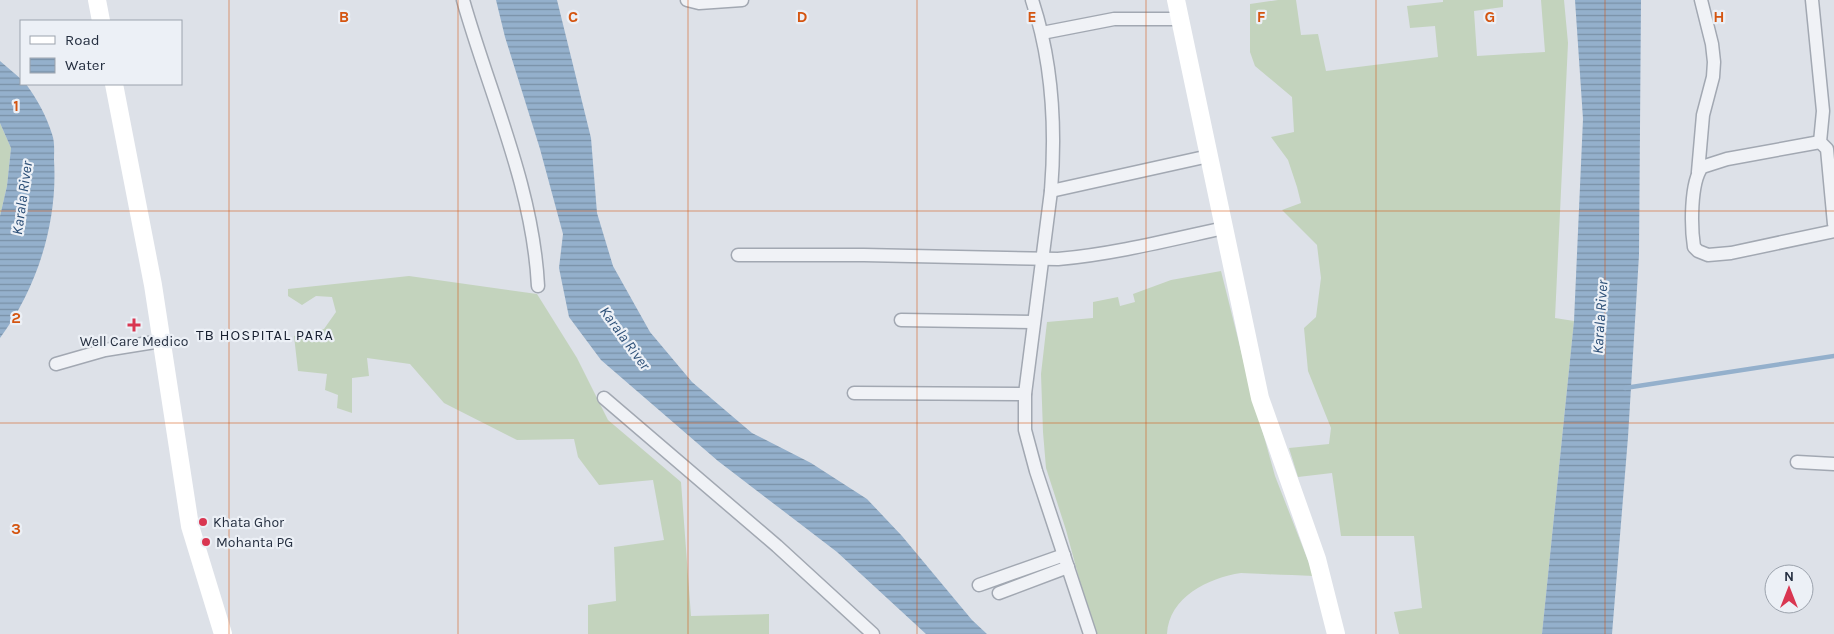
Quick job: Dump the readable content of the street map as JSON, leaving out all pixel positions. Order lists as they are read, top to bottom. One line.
{"districts":["TB HOSPITAL PARA"],"water":["Karala River"],"places":{"health":["Well Care Medico"],"other":["Khata Ghor","Mohanta PG"]},"legend":["Road","Water"],"north":"top","grid":{"columns":["B","C","D","E","F","G","H"],"rows":["1","2","3"]}}
